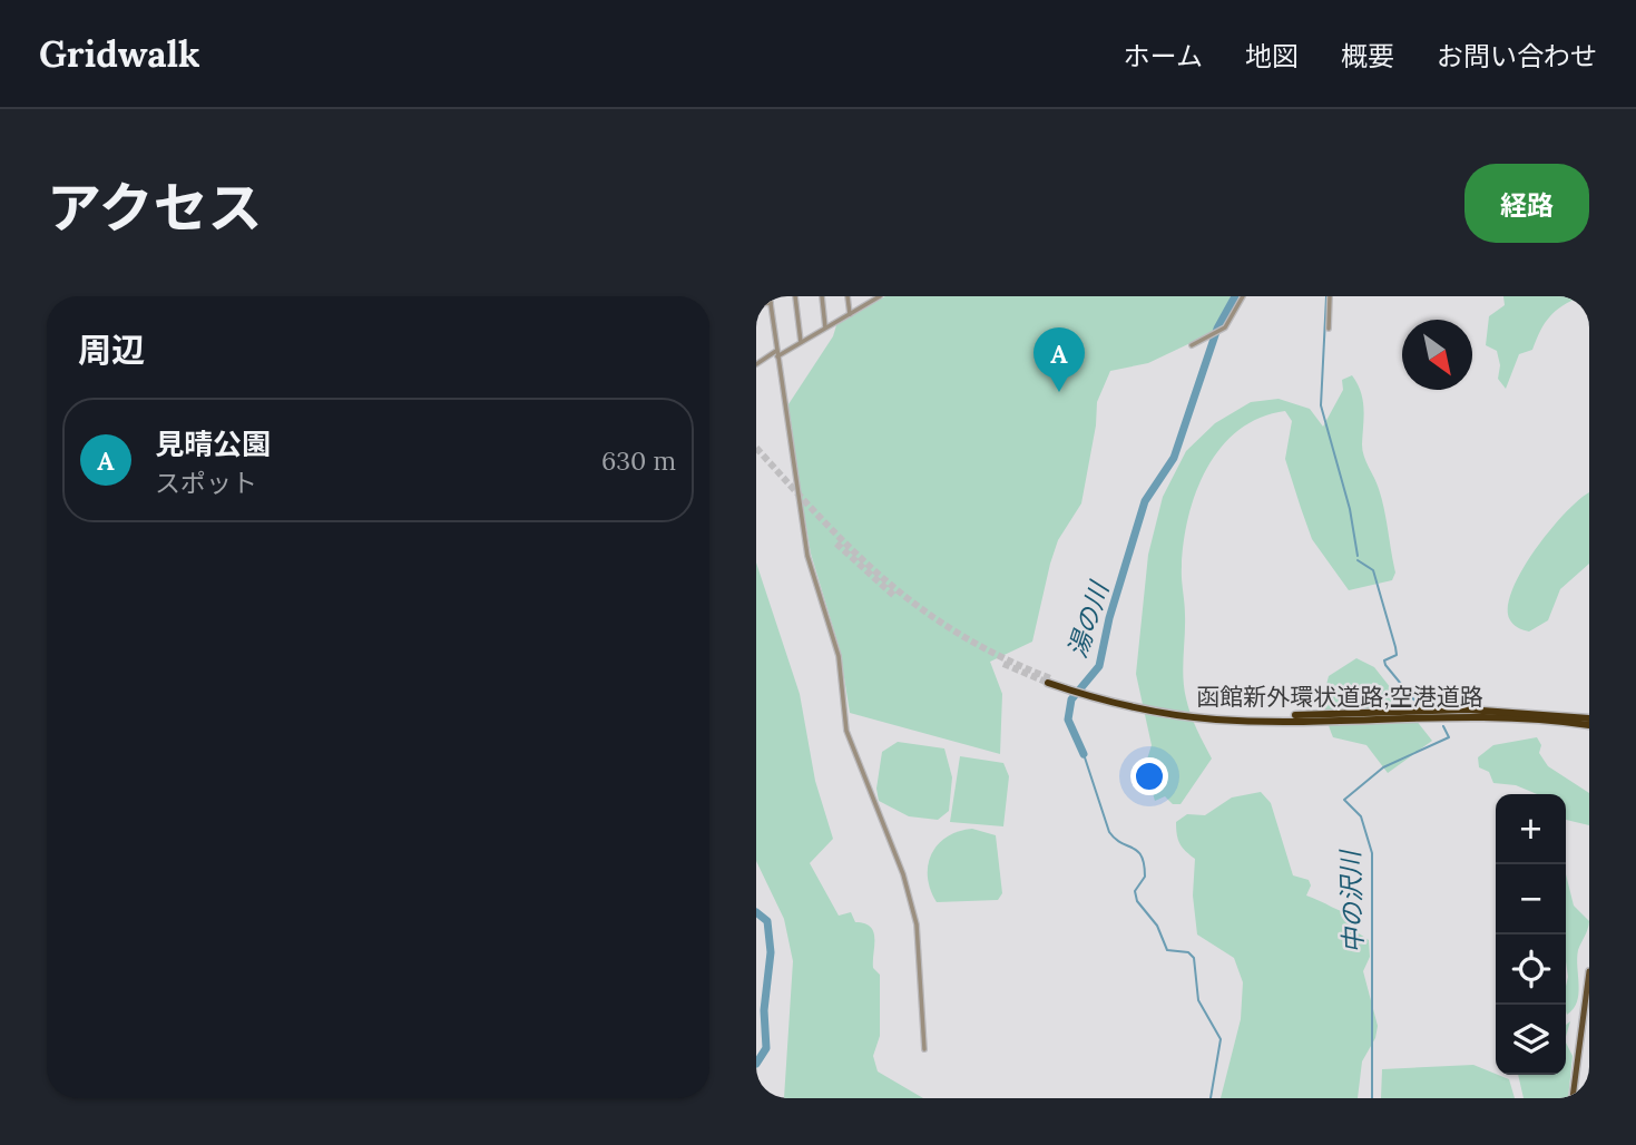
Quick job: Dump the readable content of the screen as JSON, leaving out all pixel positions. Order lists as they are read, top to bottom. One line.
{"streets":{"highway":["函館新外環状道路;空港道路"]},"water":["湯の川","中の沢川"],"north":"bottom right","page":{"header":"Gridwalk","nav":["ホーム","地図","概要","お問い合わせ"],"title":"アクセス","buttons":"経路","heading":"周辺","pins":"A","list":[{"mark":"A","name":"見晴公園","note":"スポット","value":"630 m"}],"map_buttons":["+","−"]}}
